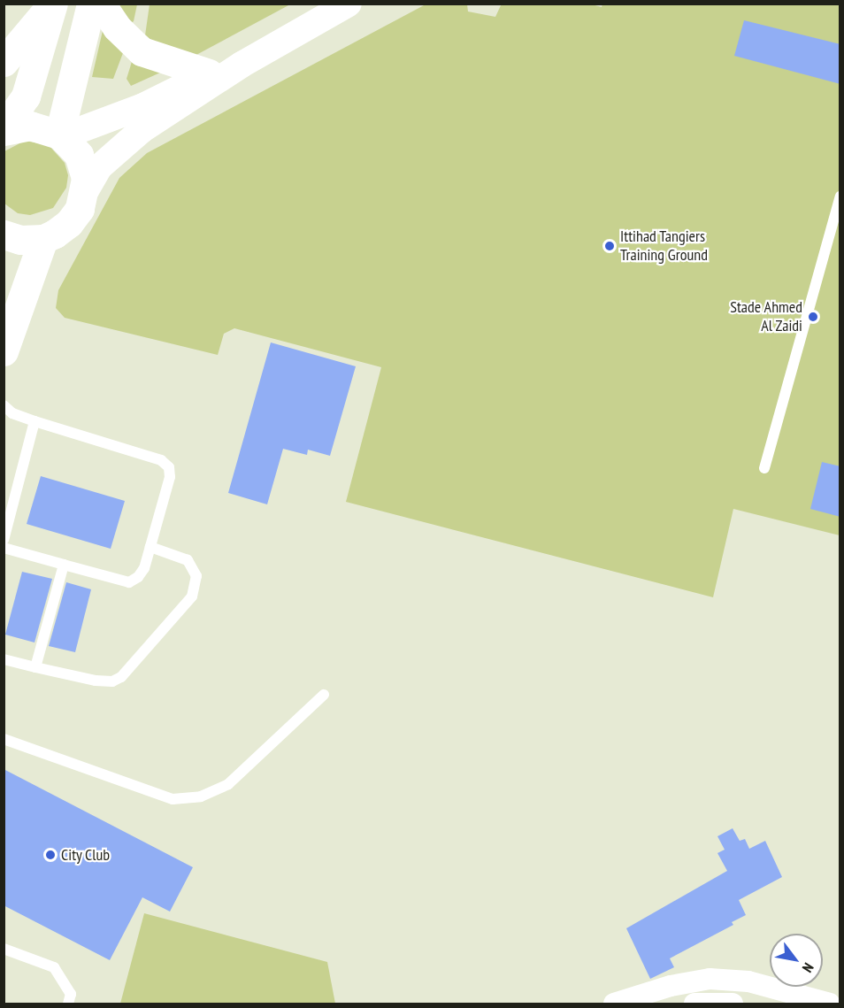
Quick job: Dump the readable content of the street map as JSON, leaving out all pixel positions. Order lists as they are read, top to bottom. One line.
{"places":["Ittihad Tangiers Training Ground","Stade Ahmed Al Zaidi","City Club"],"north":"bottom right"}
